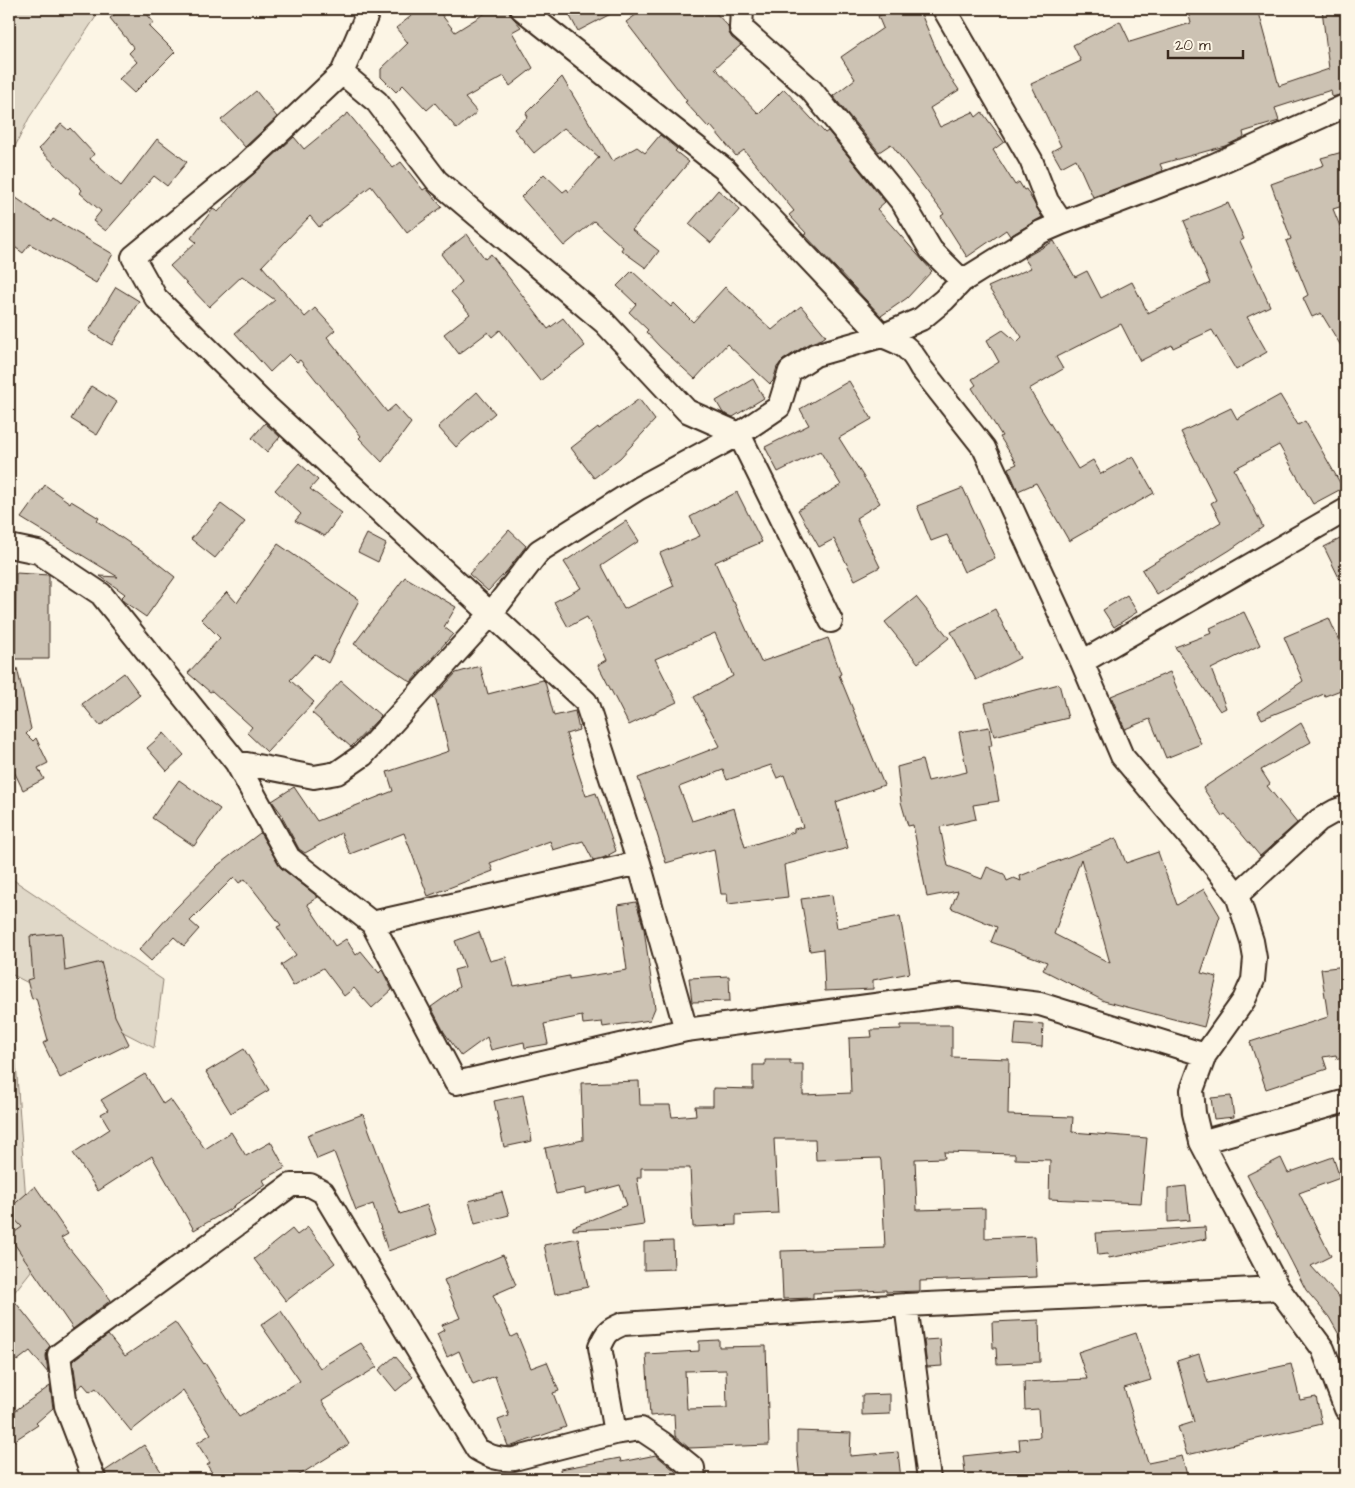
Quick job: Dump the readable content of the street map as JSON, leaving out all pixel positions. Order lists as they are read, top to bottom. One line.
{"scale_bar":"20 m"}
